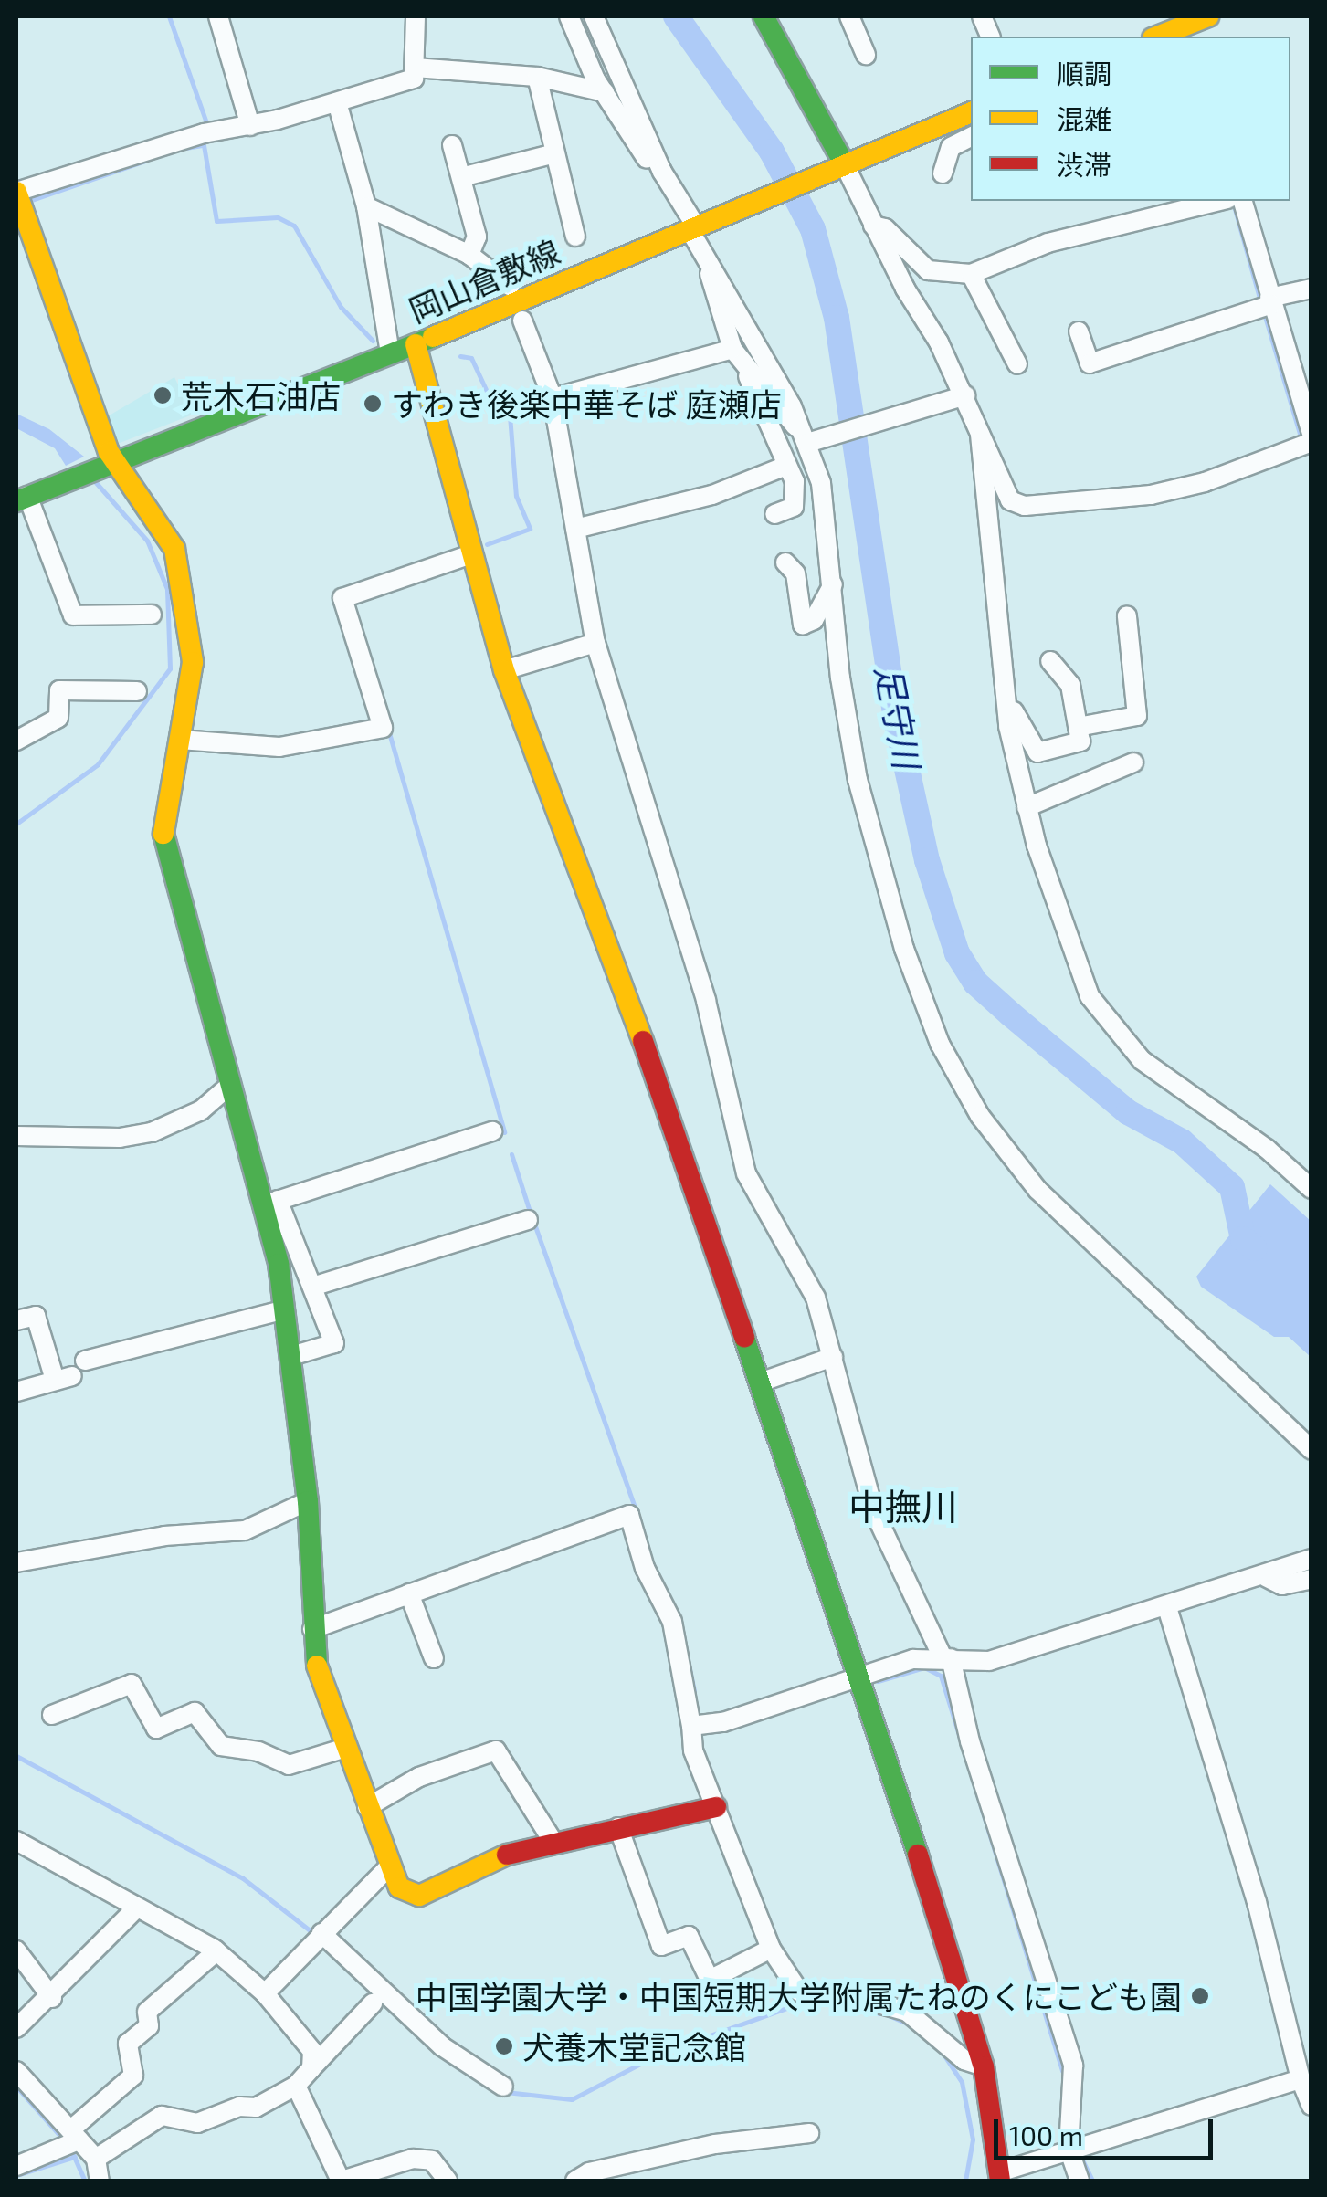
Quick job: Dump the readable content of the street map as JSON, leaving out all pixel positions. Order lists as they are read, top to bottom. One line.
{"streets":{"street":["岡山倉敷線"]},"districts":["中撫川"],"water":["足守川"],"places":["荒木石油店","すわき後楽中華そば 庭瀬店","中国学園大学・中国短期大学附属たねのくにこども園","犬養木堂記念館"],"legend":["順調","混雑","渋滞"],"scale_bar":"100 m"}
